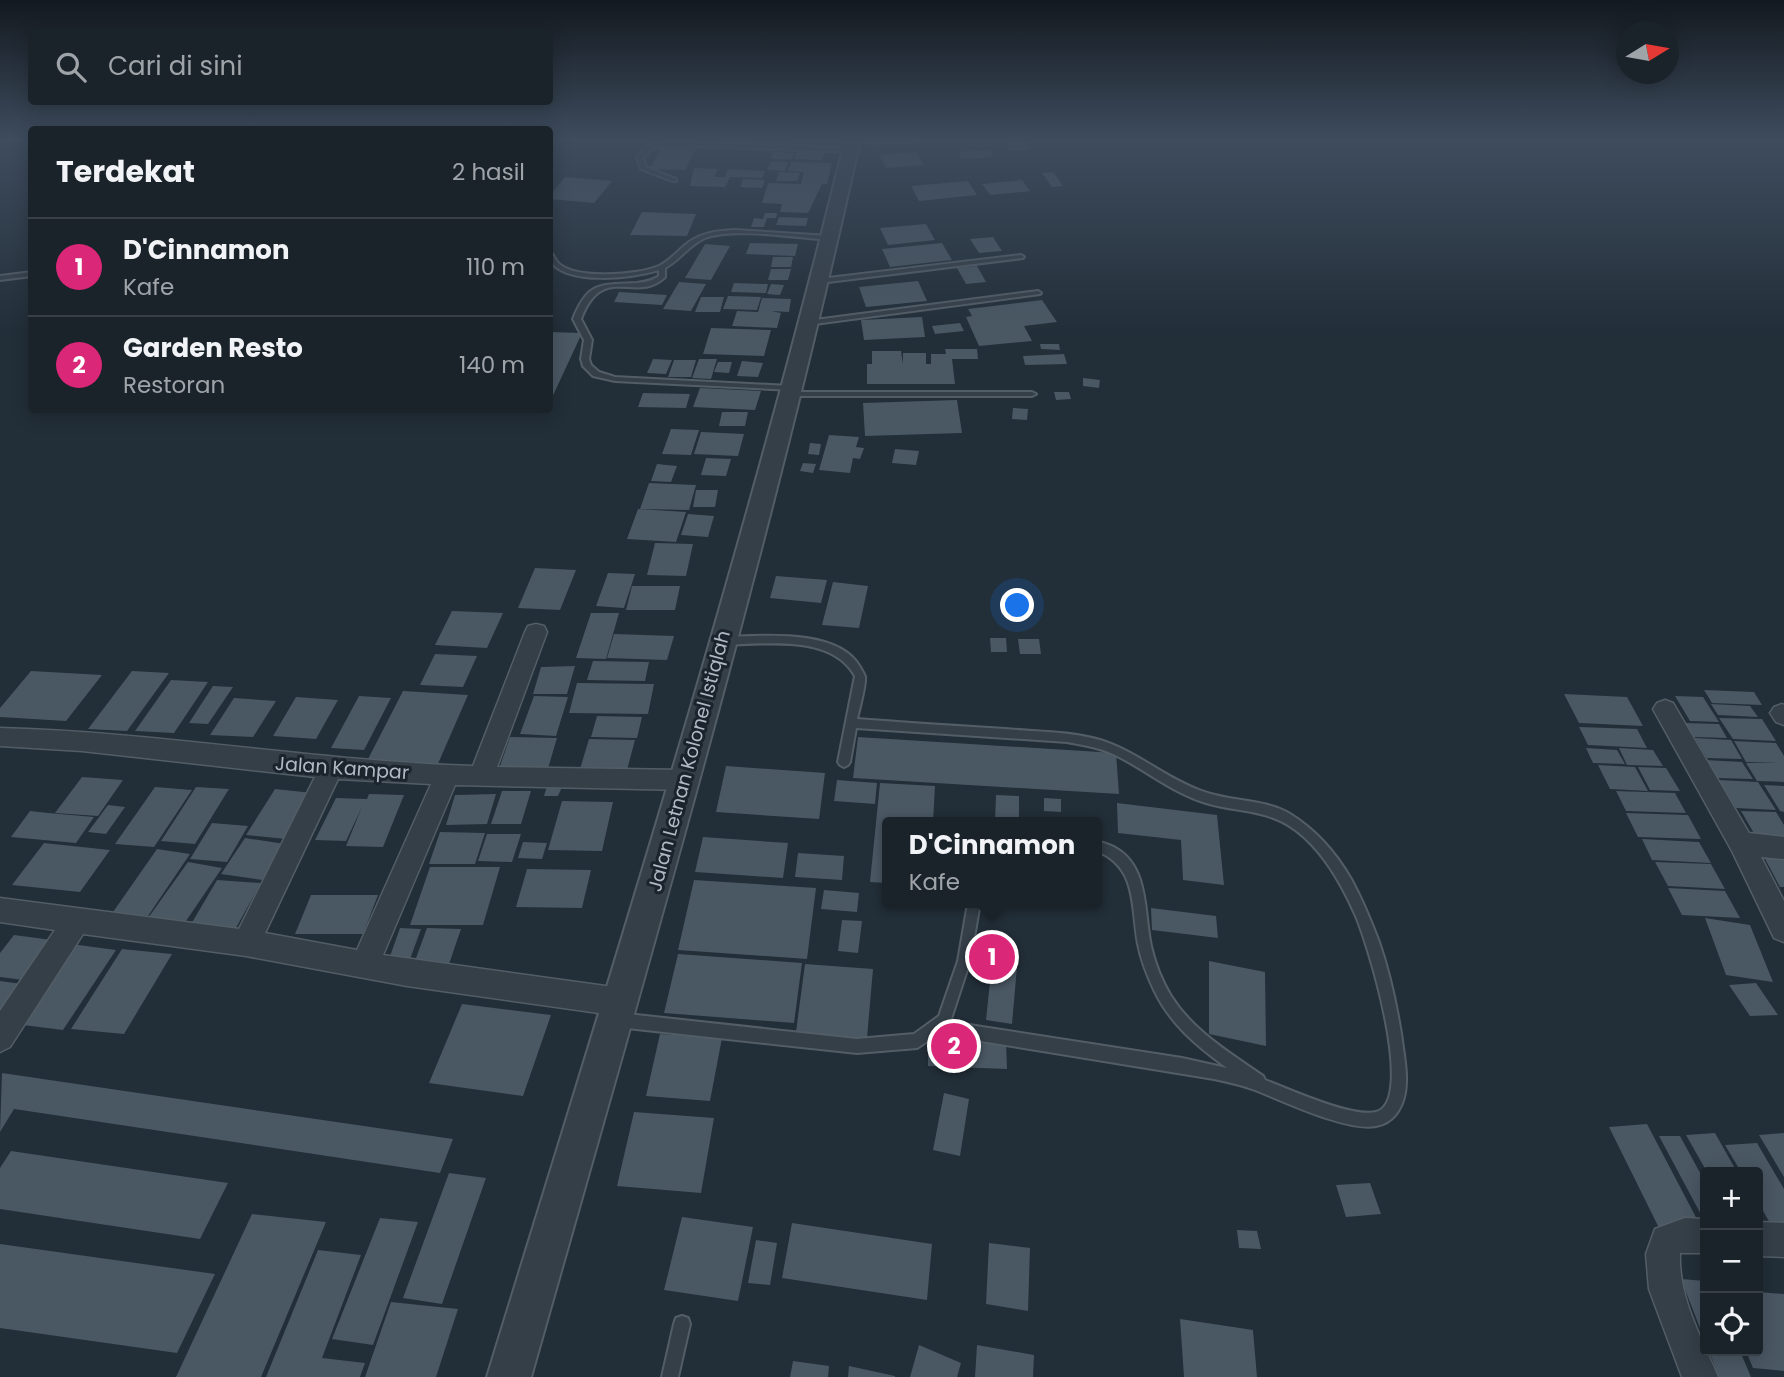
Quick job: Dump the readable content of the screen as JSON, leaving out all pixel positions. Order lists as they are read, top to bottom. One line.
{"streets":{"street":["Jalan Letnan Kolonel Istiqlah","Jalan Kampar"]},"crossings":[["Jalan Letnan Kolonel Istiqlah","Jalan Kampar"]],"north":"right","page":{"search":"Cari di sini","heading":["Terdekat","2 hasil"],"list":[{"mark":"1","name":"D'Cinnamon","note":"Kafe","value":"110 m"},{"mark":"2","name":"Garden Resto","note":"Restoran","value":"140 m"}],"popup":["D'Cinnamon","Kafe"],"pins":["1","2"],"map_buttons":["+","−"]}}
